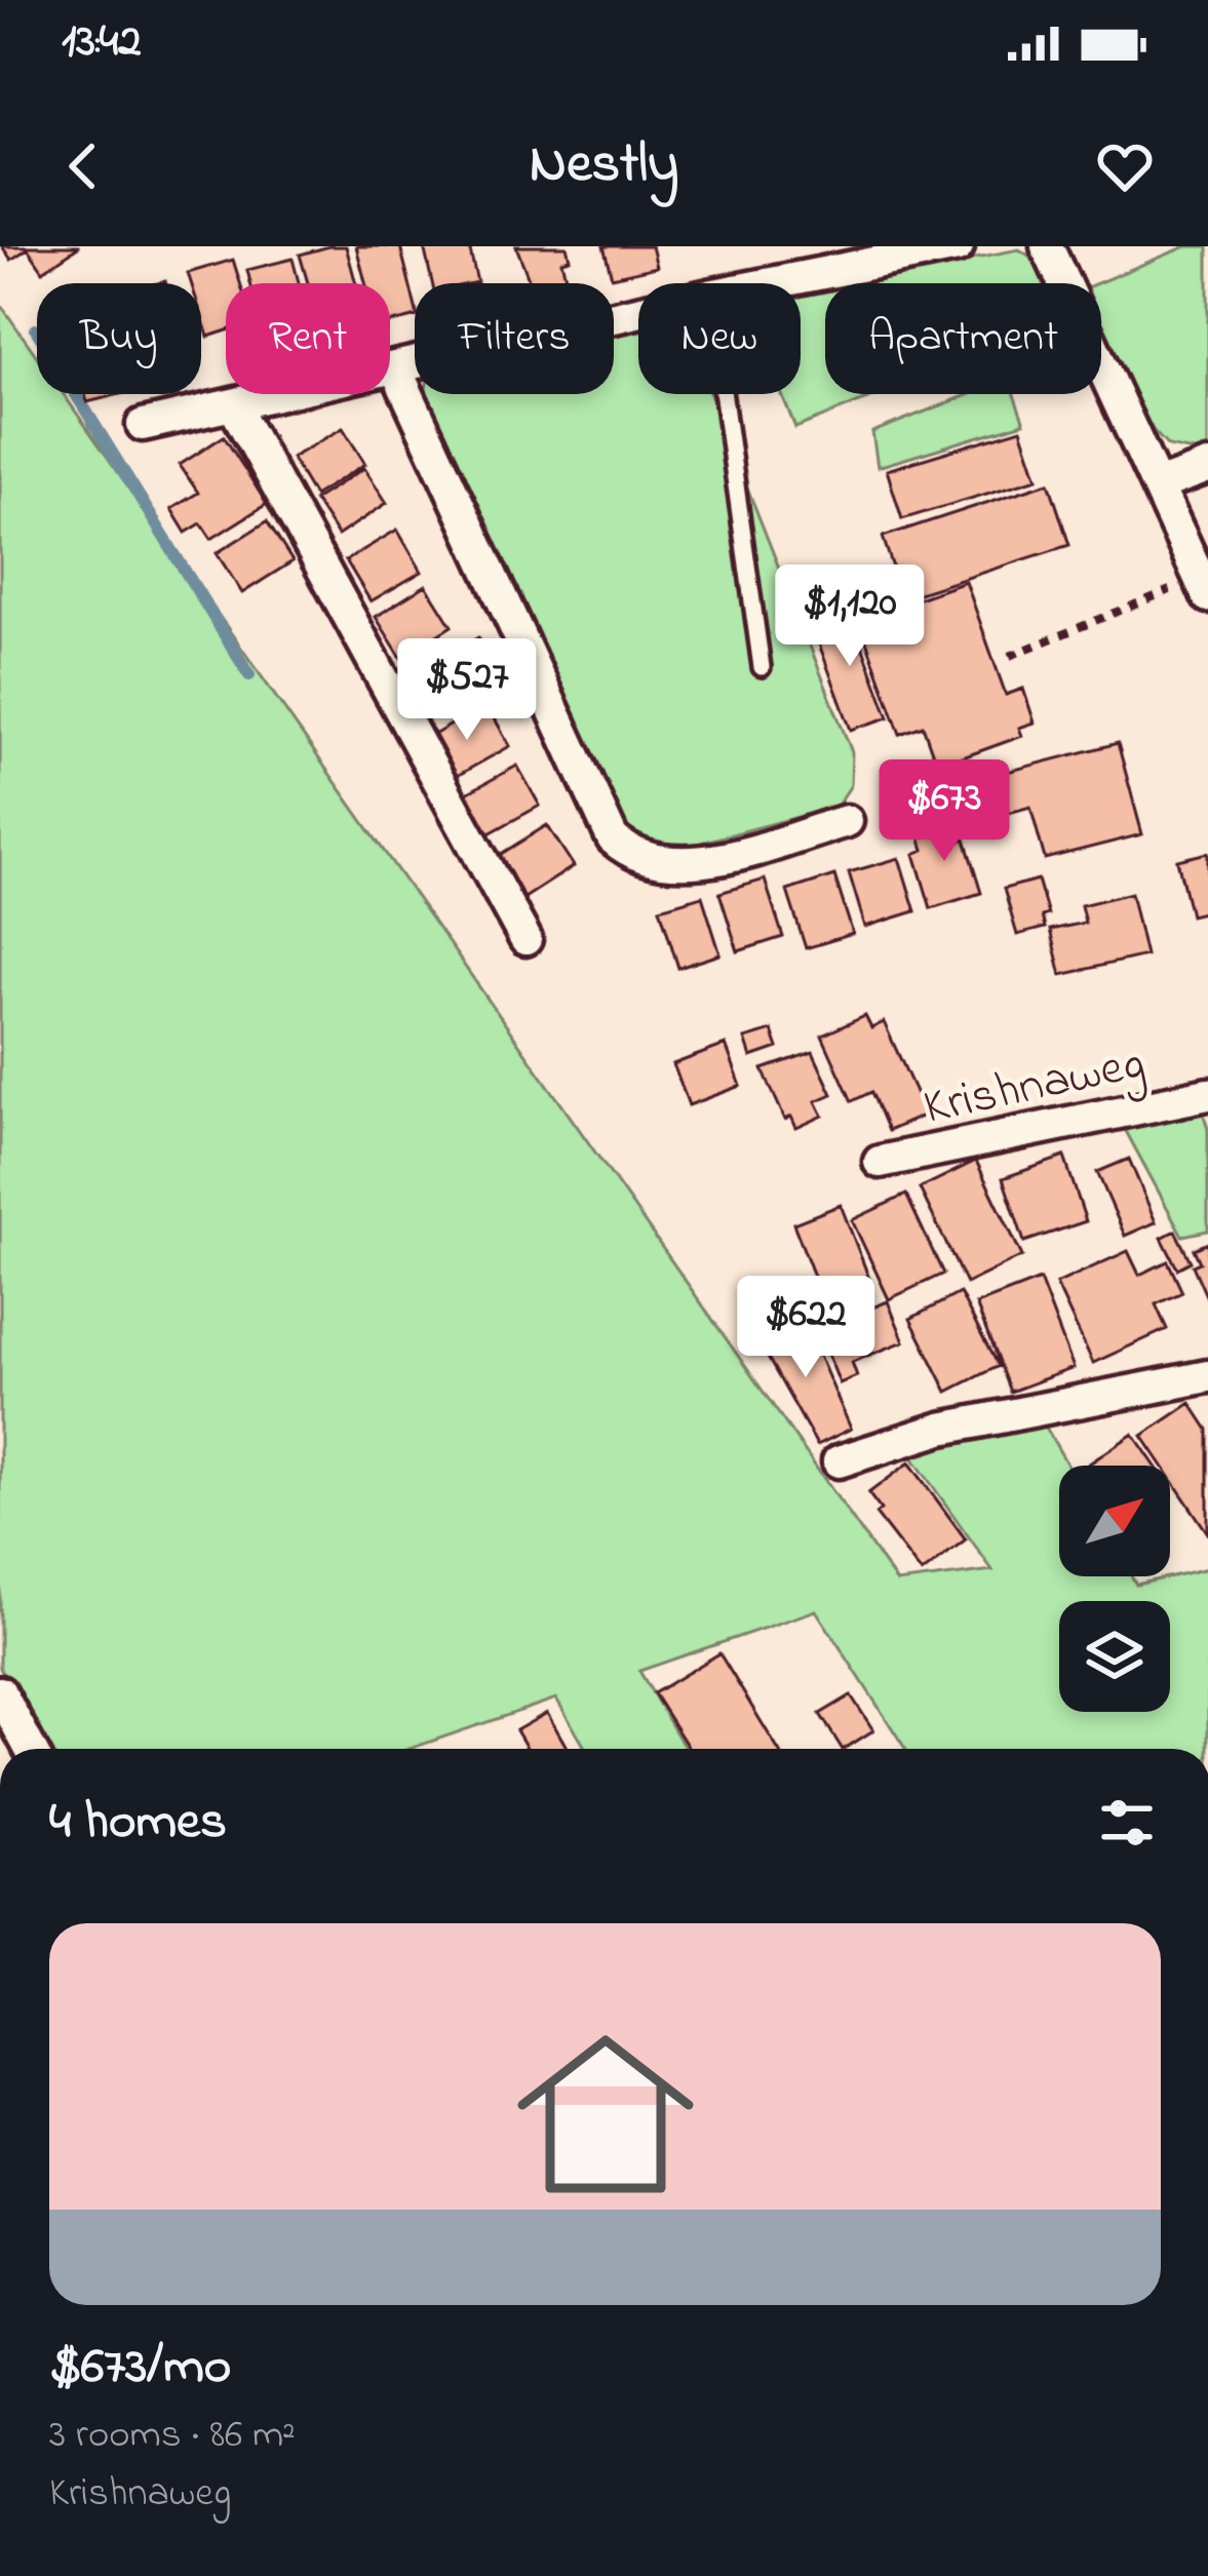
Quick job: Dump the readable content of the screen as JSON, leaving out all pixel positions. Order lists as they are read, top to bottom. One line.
{"streets":{"street":["Krishnaweg"]},"north":"top right","page":{"status":"13:42","header":"Nestly","chip":["Buy","Rent","Filters","New","Apartment"],"price":["$1,120","$527","$673","$622"],"heading":"4 homes","list":[{"name":"$673/mo","note":"3 rooms · 86 m² · Krishnaweg"}]}}
